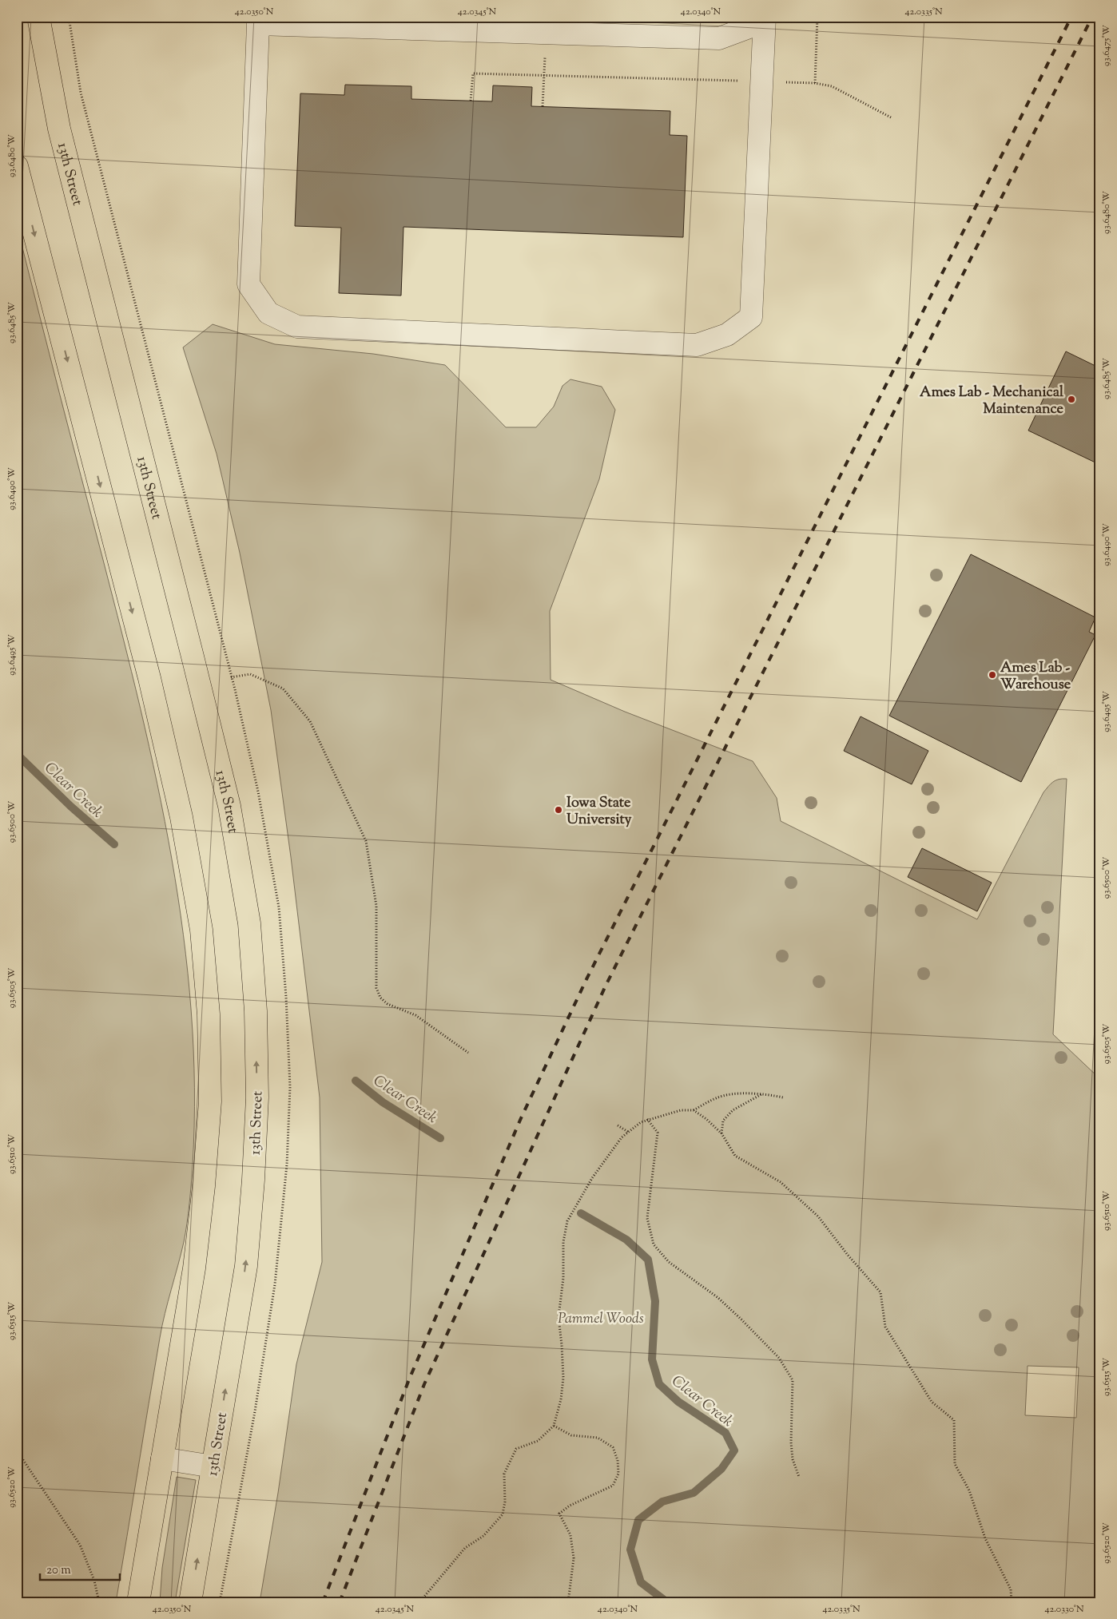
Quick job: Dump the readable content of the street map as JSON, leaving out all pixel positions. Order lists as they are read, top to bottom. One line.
{"streets":{"main road":["13th Street"]},"water":["Clear Creek"],"parks":["Pammel Woods"],"places":["Ames Lab - Mechanical Maintenance","Ames Lab - Warehouse","Iowa State University"],"scale_bar":"20 m","coordinates":["42.0350°N","42.0345°N","42.0340°N","42.0335°N","93.6475°W","93.6480°W","93.6485°W","93.6490°W","93.6495°W","93.6500°W","93.6505°W","93.6510°W","93.6515°W","93.6520°W","42.0330°N"]}
